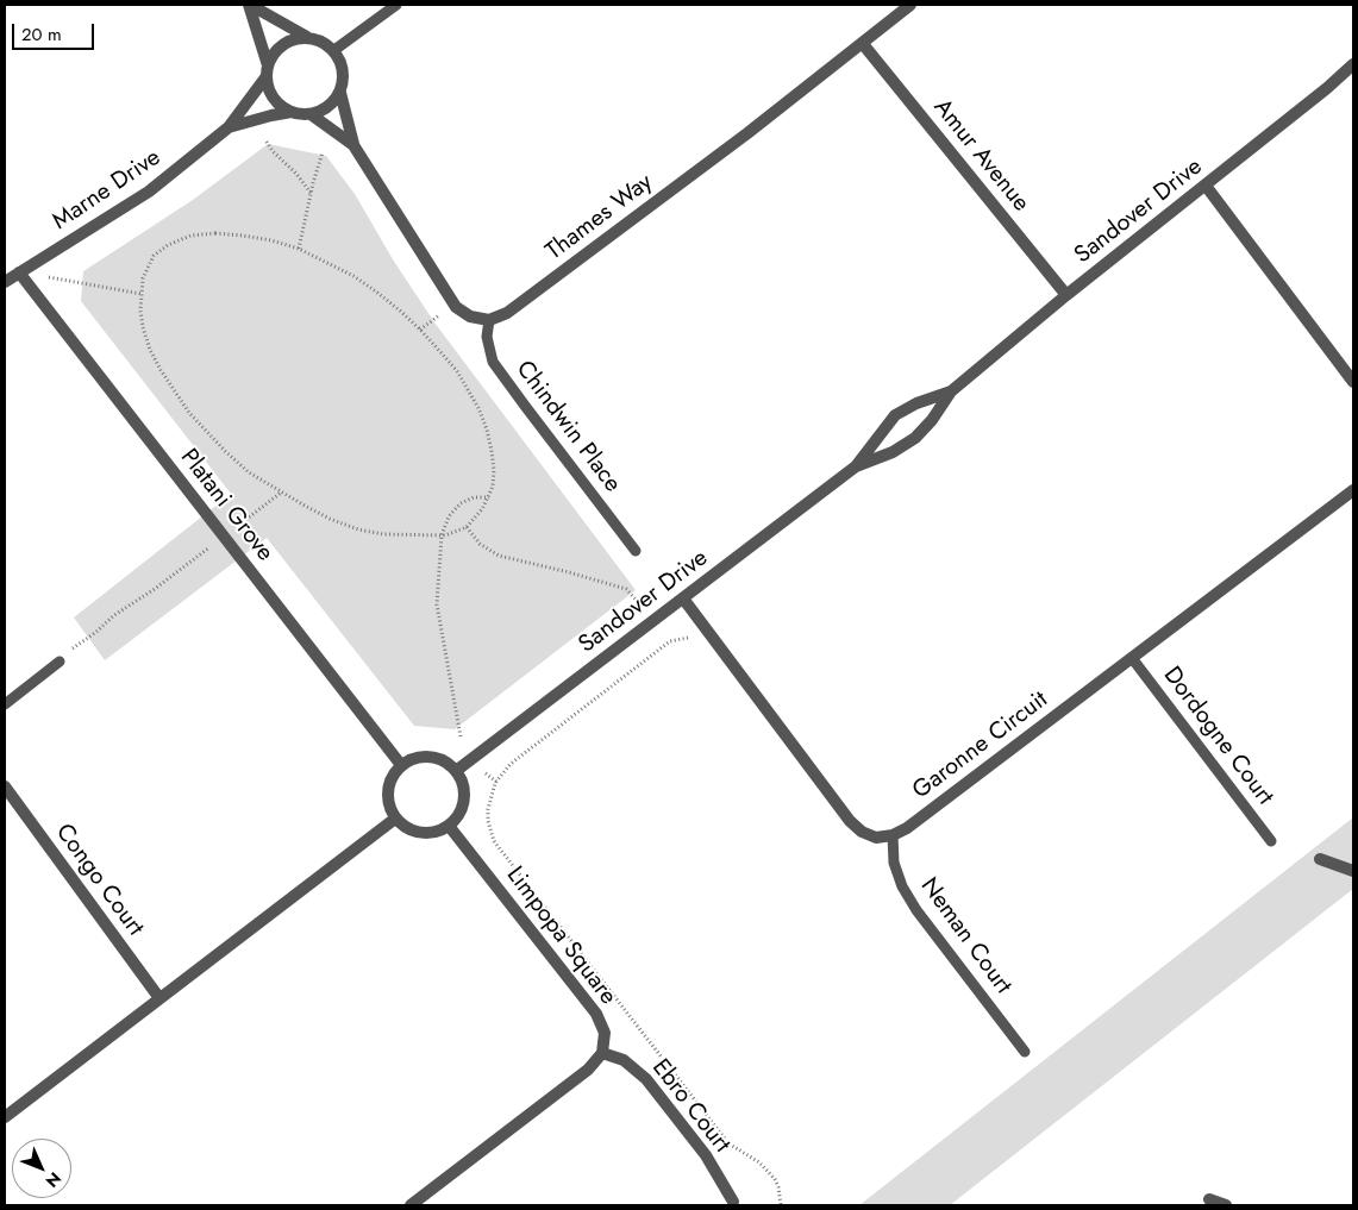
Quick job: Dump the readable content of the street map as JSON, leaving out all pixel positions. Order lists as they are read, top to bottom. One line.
{"streets":{"street":["Amur Avenue","Marne Drive","Sandover Drive","Thames Way","Platani Grove","Garonne Circuit","Congo Court","Limpopa Square","Ebro Court"],"lane":["Chindwin Place","Dordogne Court","Neman Court"]},"crossings":[["Amur Avenue","Sandover Drive"],["Amur Avenue","Thames Way"],["Marne Drive","Platani Grove"],["Sandover Drive","Platani Grove"],["Sandover Drive","Limpopa Square"],["Thames Way","Chindwin Place"],["Platani Grove","Limpopa Square"],["Dordogne Court","Garonne Circuit"],["Garonne Circuit","Neman Court"],["Limpopa Square","Ebro Court"]],"scale_bar":"20 m","north":"bottom right"}
